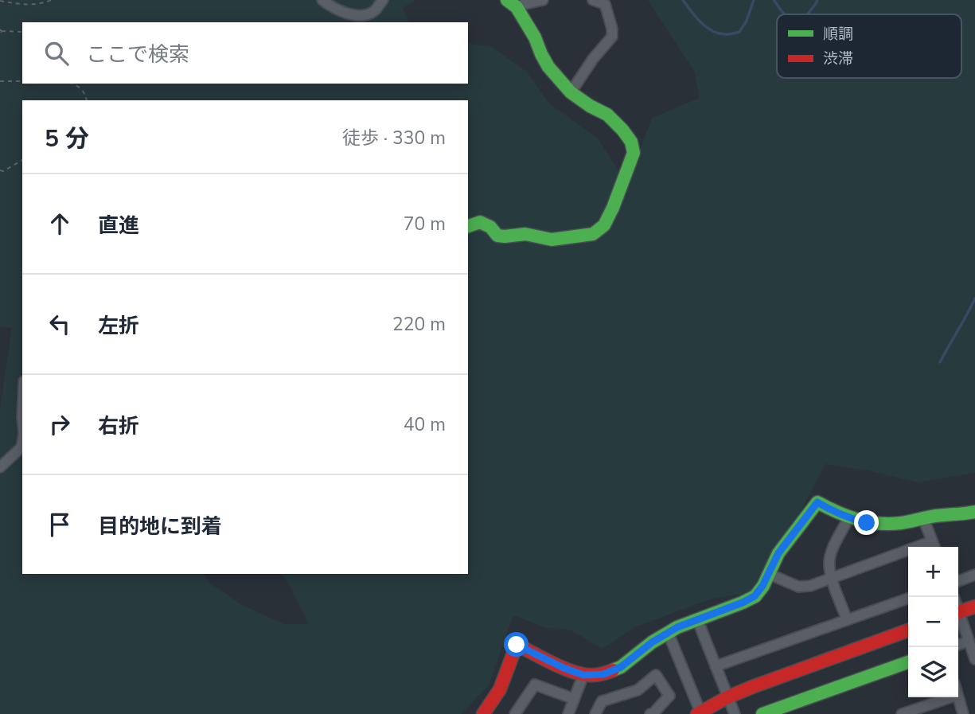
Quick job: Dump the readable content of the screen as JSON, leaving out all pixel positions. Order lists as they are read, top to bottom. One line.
{"legend":["順調","渋滞"],"page":{"search":"ここで検索","heading":["5 分","徒歩 · 330 m"],"list":[["直進","70 m"],["左折","220 m"],["右折","40 m"],"目的地に到着"],"map_buttons":["+","−"]}}
